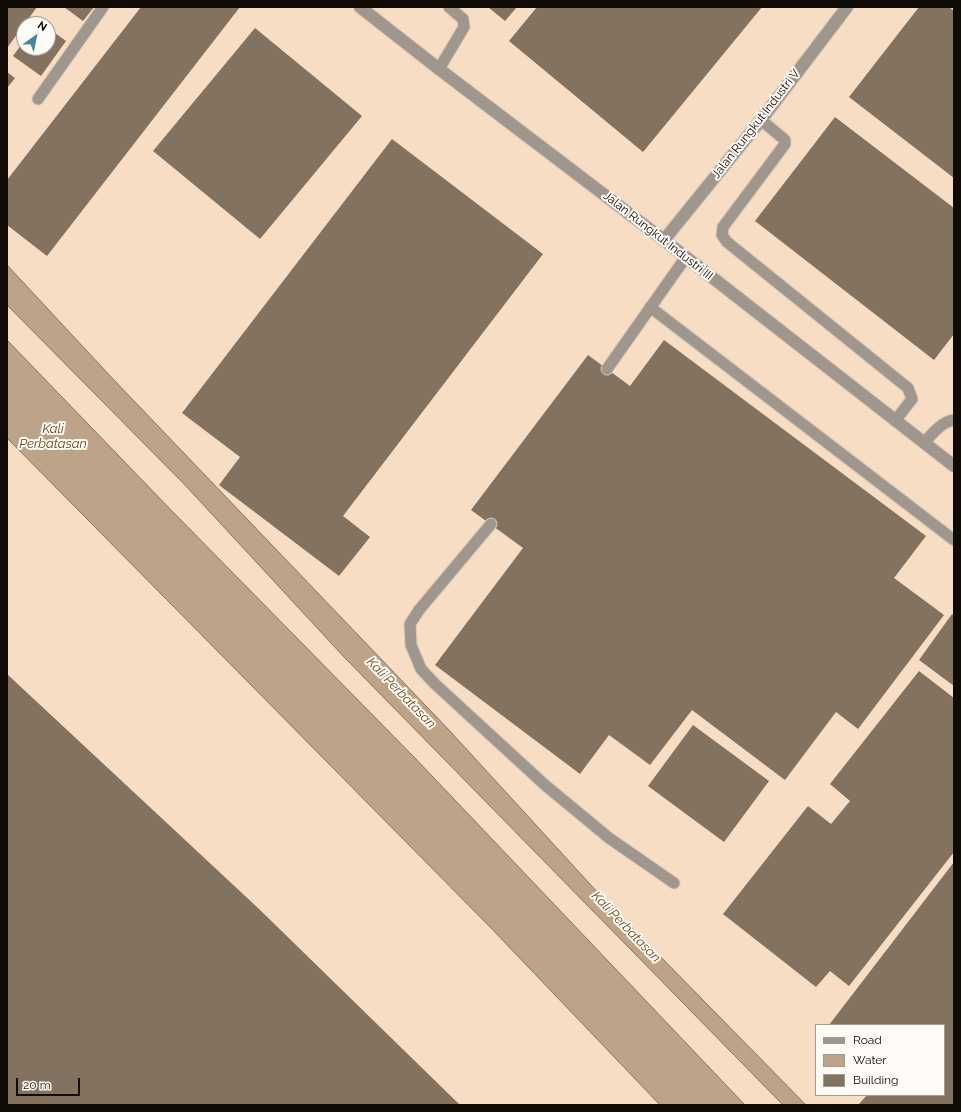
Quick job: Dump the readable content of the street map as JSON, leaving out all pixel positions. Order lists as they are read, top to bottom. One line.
{"streets":{"street":["Jalan Rungkut Industri V","Jalan Rungkut Industri III"]},"crossings":[["Jalan Rungkut Industri V","Jalan Rungkut Industri III"]],"water":["Kali Perbatasan"],"legend":["Road","Water","Building"],"scale_bar":"20 m","north":"top right"}
